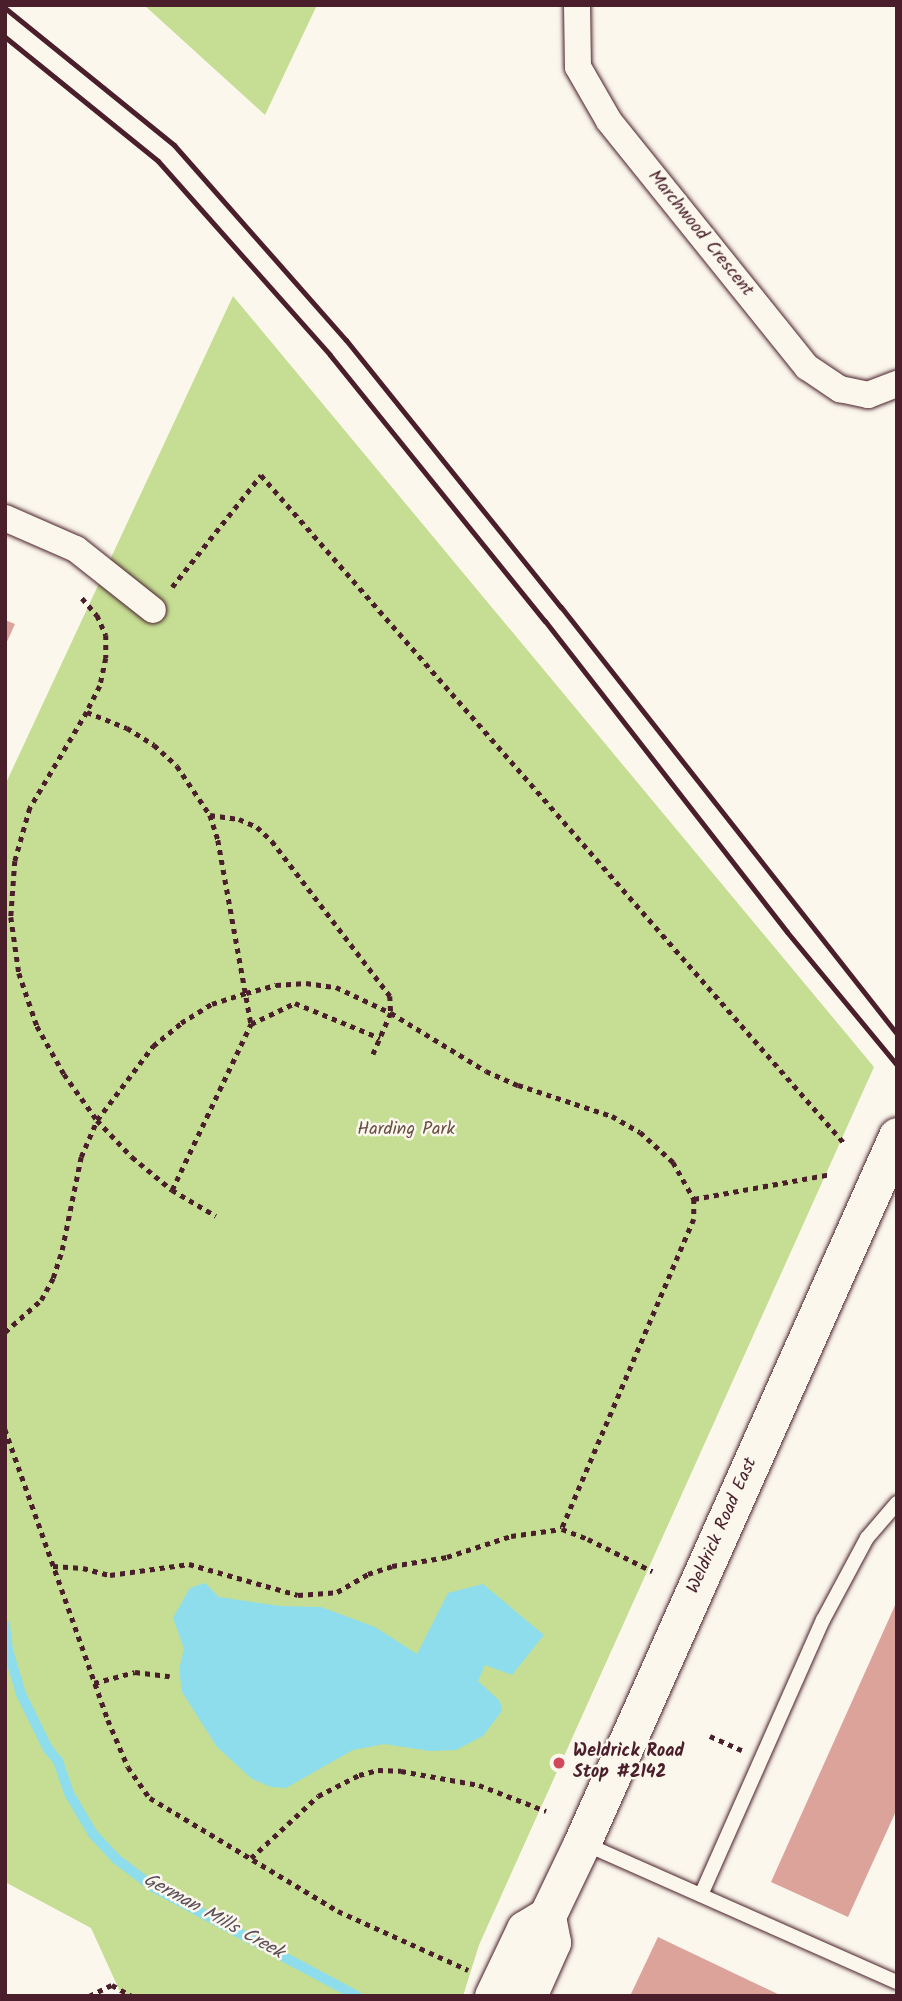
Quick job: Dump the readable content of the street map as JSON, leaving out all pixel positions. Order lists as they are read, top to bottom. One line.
{"streets":{"street":["Marchwood Crescent","Weldrick Road East"]},"water":["German Mills Creek"],"parks":["Harding Park"],"places":["Weldrick Road Stop #2142"]}
